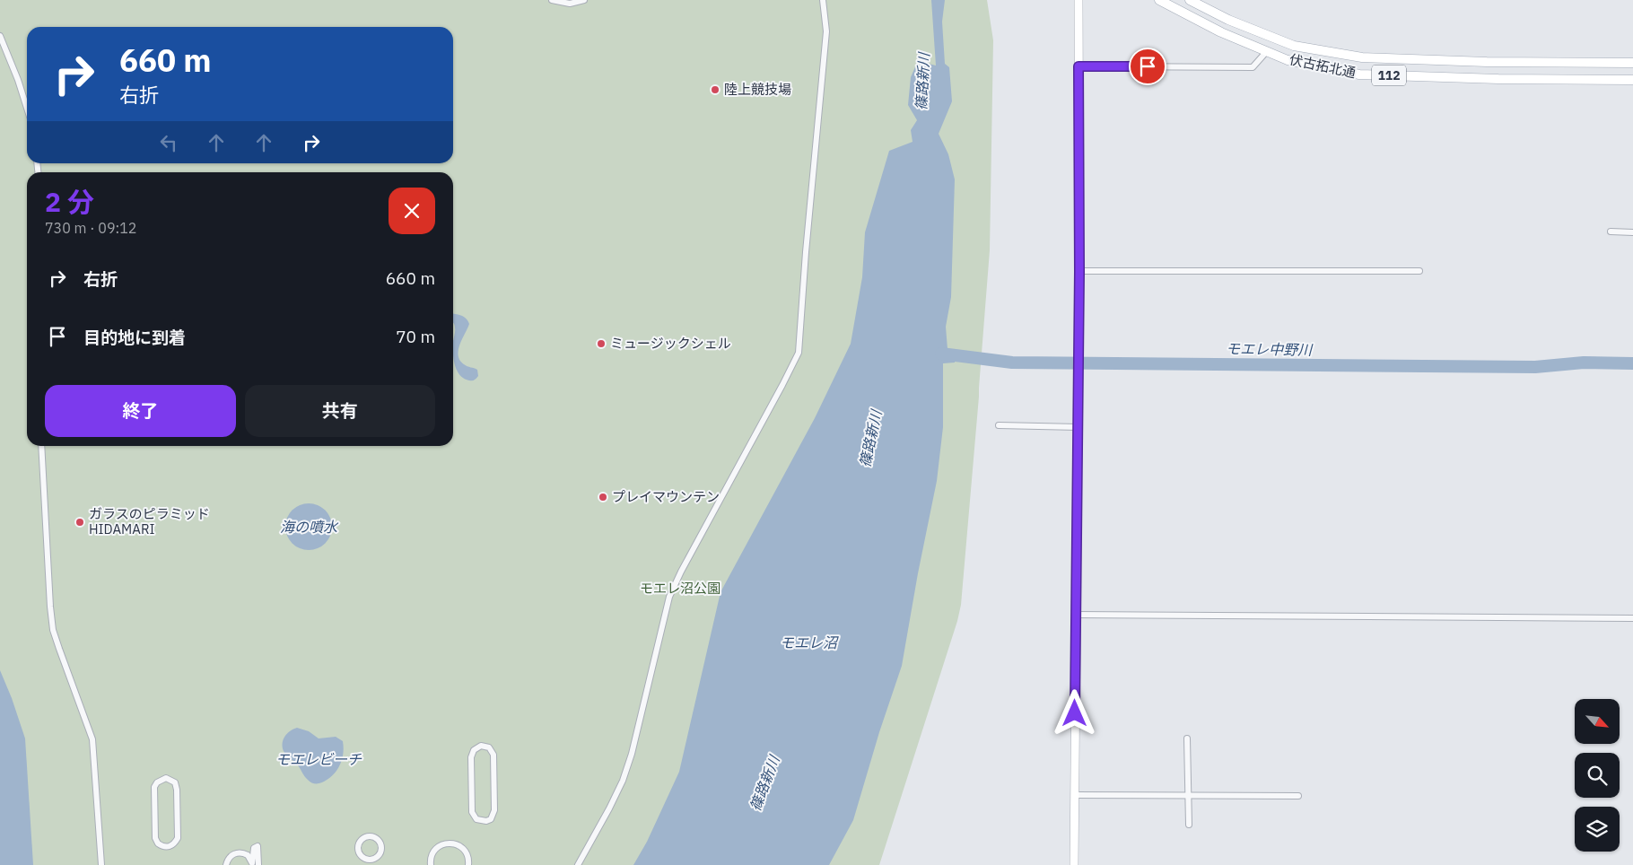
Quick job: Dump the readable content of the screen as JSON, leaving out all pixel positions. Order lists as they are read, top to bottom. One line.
{"streets":{"main road":["伏古拓北通","112"]},"water":["篠路新川","モエレ中野川","海の噴水","モエレ沼","モエレビーチ"],"parks":["モエレ沼公園"],"places":["陸上競技場","ミュージックシェル","プレイマウンテン","ガラスのピラミッド HIDAMARI"],"north":"bottom right","page":{"turn":["660 m","右折"],"heading":["2 分","730 m · 09:12"],"list":[{"name":"右折","value":"660 m"},{"name":"目的地に到着","value":"70 m"}],"buttons":["終了","共有"]}}
